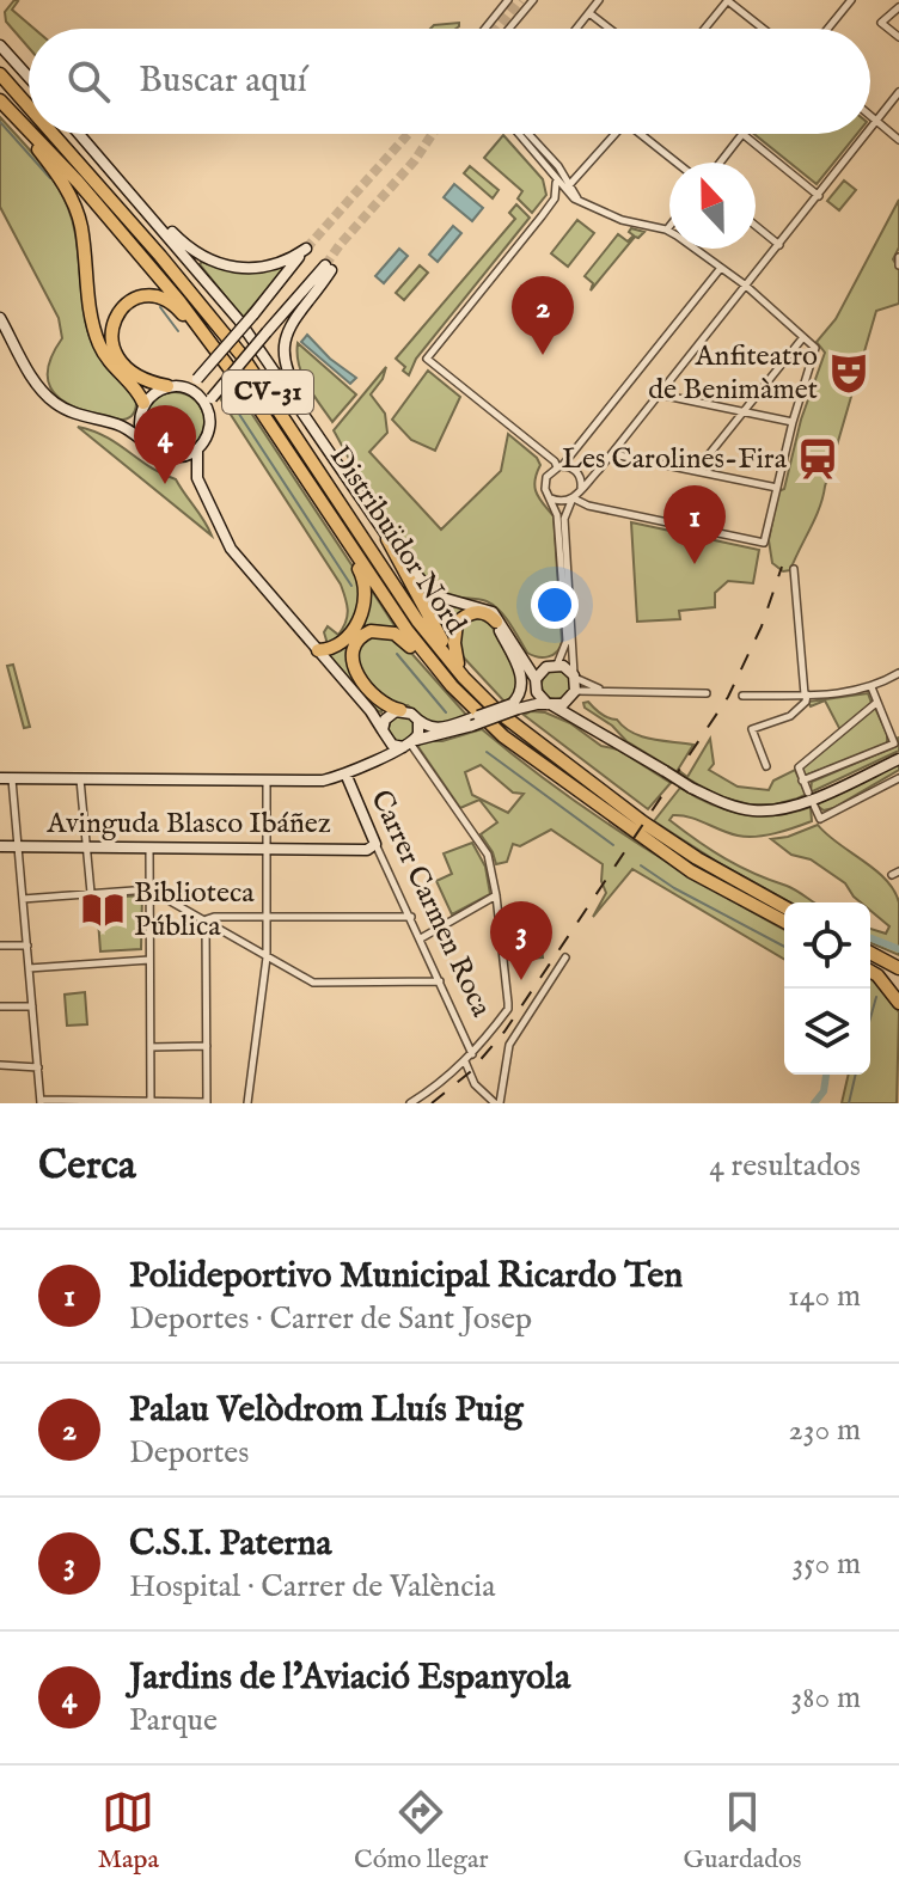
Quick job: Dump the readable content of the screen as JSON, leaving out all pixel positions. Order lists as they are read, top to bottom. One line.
{"streets":{"highway":["CV-31","Distribuïdor Nord"],"street":["Avinguda Blasco Ibáñez","Carrer Carmen Roca"]},"crossings":[["Avinguda Blasco Ibáñez","Carrer Carmen Roca"]],"places":{"theatre":["Anfiteatro de Benimàmet"],"station":["Les Carolines-Fira"],"library":["Biblioteca Pública"]},"north":"top","page":{"search":"Buscar aquí","pins":["2","4","1","3"],"heading":["Cerca","4 resultados"],"list":[{"mark":"1","name":"Polideportivo Municipal Ricardo Ten","note":"Deportes · Carrer de Sant Josep","value":"140 m"},{"mark":"2","name":"Palau Velòdrom Lluís Puig","note":"Deportes","value":"230 m"},{"mark":"3","name":"C.S.I. Paterna","note":"Hospital · Carrer de València","value":"350 m"},{"mark":"4","name":"Jardins de l'Aviació Espanyola","note":"Parque","value":"380 m"}],"nav":["Mapa","Cómo llegar","Guardados"]}}
